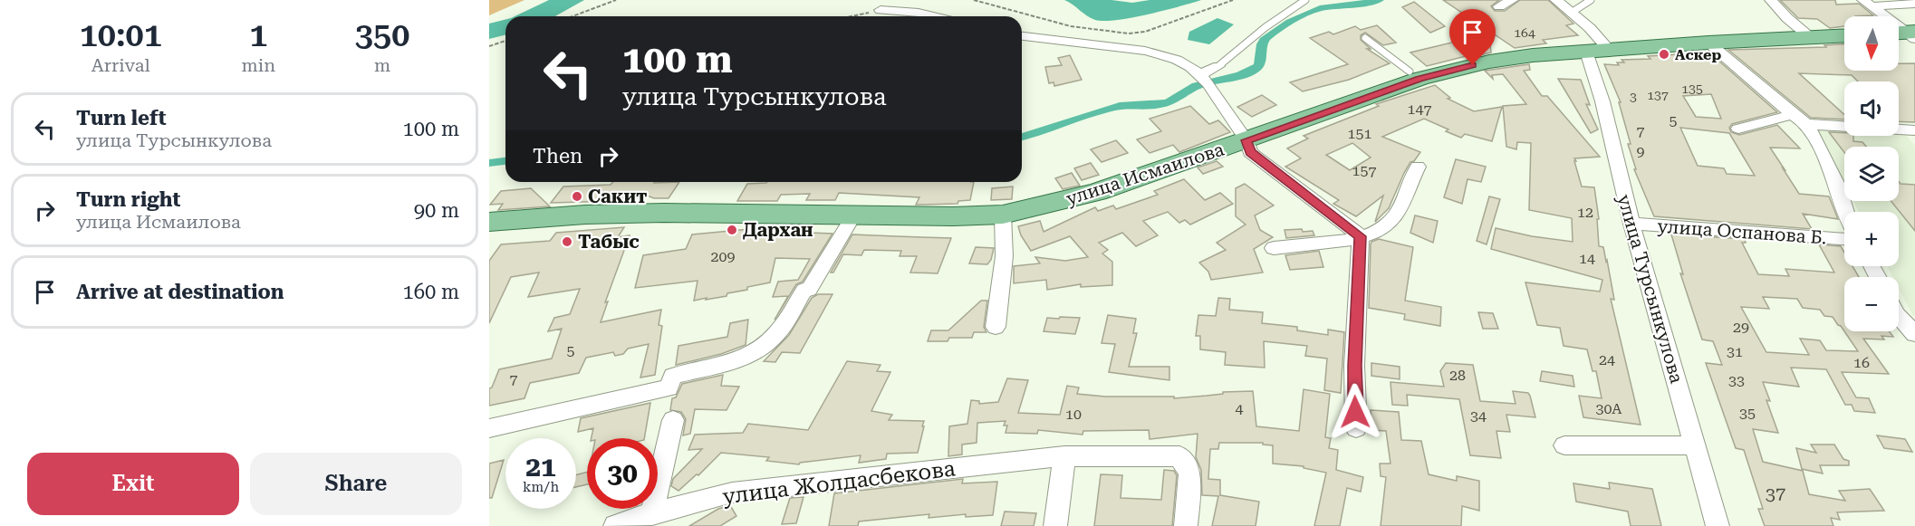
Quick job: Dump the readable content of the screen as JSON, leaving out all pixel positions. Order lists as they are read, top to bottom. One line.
{"streets":{"main road":["улица Исмаилова"],"street":["улица Оспанова Б.","улица Турсынкулова","улица Жолдасбекова"]},"crossings":[["улица Исмаилова","улица Турсынкулова"],["улица Оспанова Б.","улица Турсынкулова"]],"places":["Аскер","Сакит","Дархан","Табыс"],"house_numbers":["164","135","137","3","147","5","7","151","9","157","12","209","14","29","5","31","24","16","28","7","33","4","30А","35","10","34","37"],"north":"bottom","page":{"eta":["10:01","Arrival","1","min","350","m"],"map_buttons":["+","−"],"turn":["100 m","улица Турсынкулова"],"list":[{"name":"Turn left","note":"улица Турсынкулова","value":"100 m"},{"name":"Turn right","note":"улица Исмаилова","value":"90 m"},{"name":"Arrive at destination","value":"160 m"}],"then":"Then","speed":"21 km/h","limit":"30","buttons":["Exit","Share"]}}
